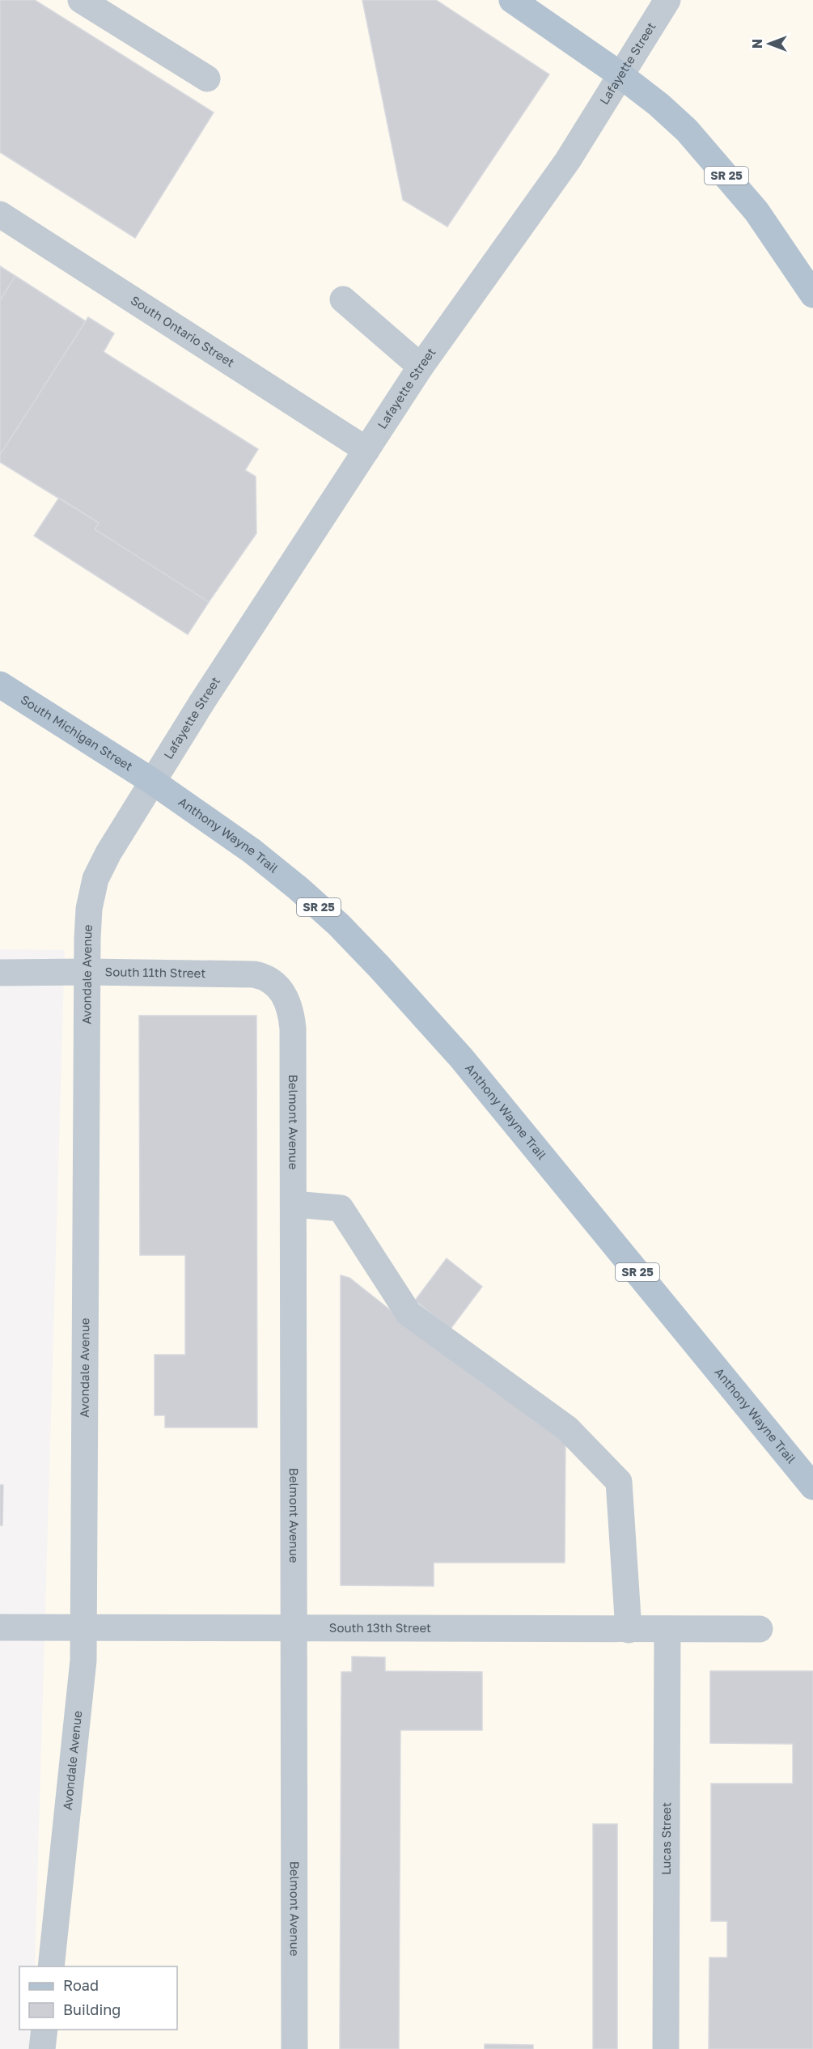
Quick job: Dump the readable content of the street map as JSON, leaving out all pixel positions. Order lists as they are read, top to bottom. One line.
{"streets":{"main road":["SR 25","South Michigan Street","Anthony Wayne Trail"],"street":["Lafayette Street","South Ontario Street","South 11th Street","Avondale Avenue","Belmont Avenue","South 13th Street","Lucas Street"]},"crossings":[["Lafayette Street","SR 25"],["Lafayette Street","South Ontario Street"],["Lafayette Street","South Michigan Street"],["Lafayette Street","Anthony Wayne Trail"],["Lafayette Street","Avondale Avenue"],["South Michigan Street","Anthony Wayne Trail"],["South Michigan Street","Avondale Avenue"],["Anthony Wayne Trail","Avondale Avenue"],["South 11th Street","Avondale Avenue"],["South 11th Street","Belmont Avenue"],["Avondale Avenue","South 13th Street"],["Belmont Avenue","South 13th Street"],["South 13th Street","Lucas Street"]],"legend":["Road","Building"],"north":"left"}
